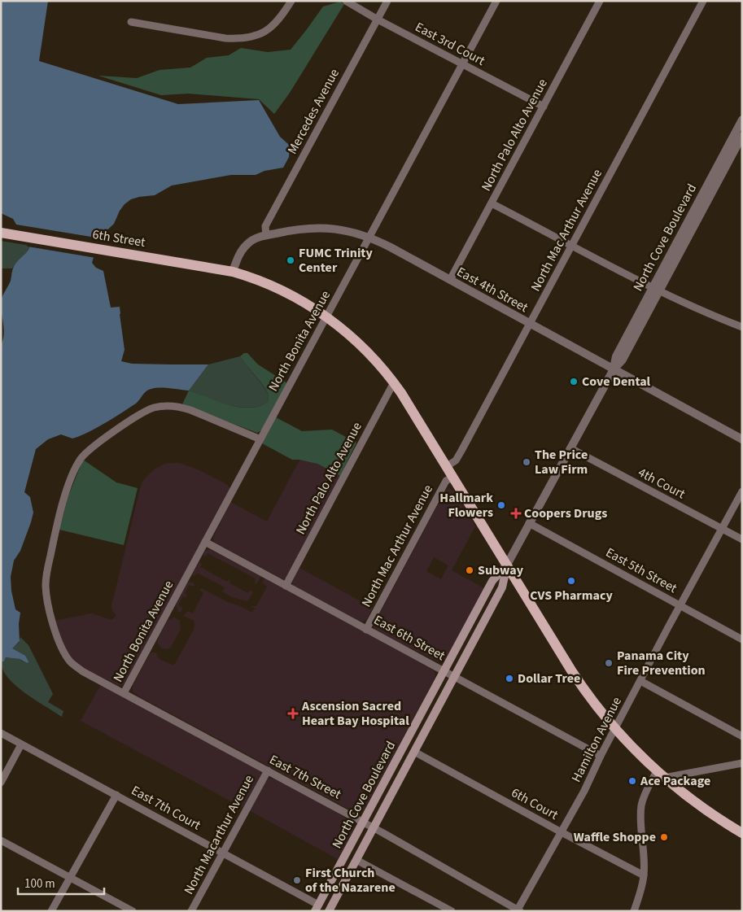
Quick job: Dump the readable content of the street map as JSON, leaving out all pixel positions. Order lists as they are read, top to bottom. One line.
{"streets":{"main road":["North Cove Boulevard","6th Street"],"street":["East 3rd Court","Mercedes Avenue","North Palo Alto Avenue","North Mac Arthur Avenue","East 4th Street","North Bonita Avenue","4th Court","East 5th Street","East 6th Street","Hamilton Avenue","East 7th Street","6th Court","East 7th Court","North Macarthur Avenue"]},"crossings":[["East 3rd Court","Mercedes Avenue"],["East 3rd Court","North Palo Alto Avenue"],["East 3rd Court","North Bonita Avenue"],["Mercedes Avenue","East 4th Street"],["North Palo Alto Avenue","6th Street"],["North Palo Alto Avenue","East 4th Street"],["North Palo Alto Avenue","East 6th Street"],["North Mac Arthur Avenue","6th Street"],["North Mac Arthur Avenue","East 4th Street"],["North Mac Arthur Avenue","East 6th Street"],["North Cove Boulevard","6th Street"],["North Cove Boulevard","East 4th Street"],["North Cove Boulevard","4th Court"],["North Cove Boulevard","East 5th Street"],["North Cove Boulevard","East 6th Street"],["North Cove Boulevard","East 7th Street"],["North Cove Boulevard","6th Court"],["North Cove Boulevard","East 7th Court"],["6th Street","East 4th Street"],["6th Street","North Bonita Avenue"],["6th Street","Hamilton Avenue"],["East 4th Street","North Bonita Avenue"],["North Bonita Avenue","East 6th Street"],["North Bonita Avenue","East 7th Street"],["4th Court","Hamilton Avenue"],["East 5th Street","Hamilton Avenue"],["East 6th Street","Hamilton Avenue"],["Hamilton Avenue","East 7th Street"],["Hamilton Avenue","6th Court"],["East 7th Street","North Macarthur Avenue"],["East 7th Court","North Macarthur Avenue"]],"places":{"other":["FUMC Trinity Center","Cove Dental","The Price Law Firm","Hallmark Flowers","Subway","CVS Pharmacy","Panama City Fire Prevention","Dollar Tree","Ace Package","Waffle Shoppe","First Church of the Nazarene"],"health":["Coopers Drugs","Ascension Sacred Heart Bay Hospital"]},"scale_bar":"100 m"}
